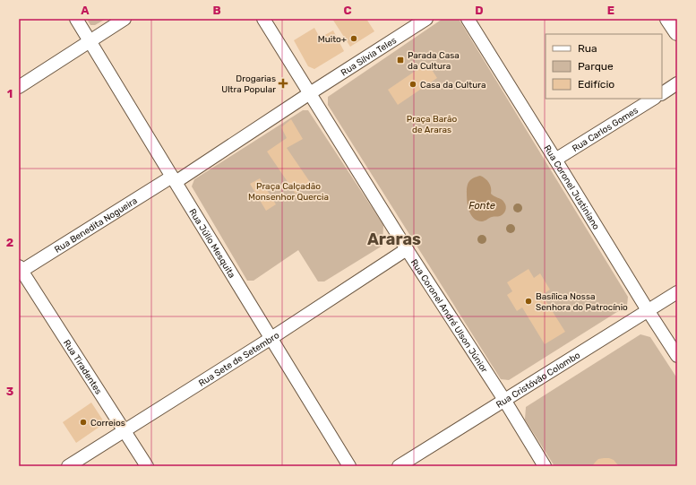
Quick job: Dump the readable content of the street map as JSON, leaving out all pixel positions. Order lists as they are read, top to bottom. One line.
{"streets":{"street":["Rua Silvia Teles","Rua Carlos Gomes","Rua Coronel Justiniano","Rua Benedita Nogueira","Rua Júlio Mesquita","Rua Coronel André Ulson Júnior","Rua Sete de Setembro","Rua Tiradentes","Rua Cristóvão Colombo"]},"crossings":[["Rua Silvia Teles","Rua Benedita Nogueira"],["Rua Silvia Teles","Rua Coronel André Ulson Júnior"],["Rua Carlos Gomes","Rua Coronel Justiniano"],["Rua Coronel Justiniano","Rua Cristóvão Colombo"],["Rua Benedita Nogueira","Rua Júlio Mesquita"],["Rua Benedita Nogueira","Rua Coronel André Ulson Júnior"],["Rua Benedita Nogueira","Rua Tiradentes"],["Rua Júlio Mesquita","Rua Sete de Setembro"],["Rua Coronel André Ulson Júnior","Rua Sete de Setembro"],["Rua Coronel André Ulson Júnior","Rua Cristóvão Colombo"],["Rua Sete de Setembro","Rua Tiradentes"]],"districts":["Araras"],"water":["Fonte"],"parks":["Praça Barão de Araras","Praça Calçadão Monsenhor Quercia"],"places":{"other":["Muito+","Casa da Cultura","Basílica Nossa Senhora do Patrocínio","Correios"],"transit":["Parada Casa da Cultura"],"health":["Drogarias Ultra Popular"]},"legend":["Rua","Parque","Edifício"],"grid":{"columns":["A","B","C","D","E"],"rows":["1","2","3"]}}
